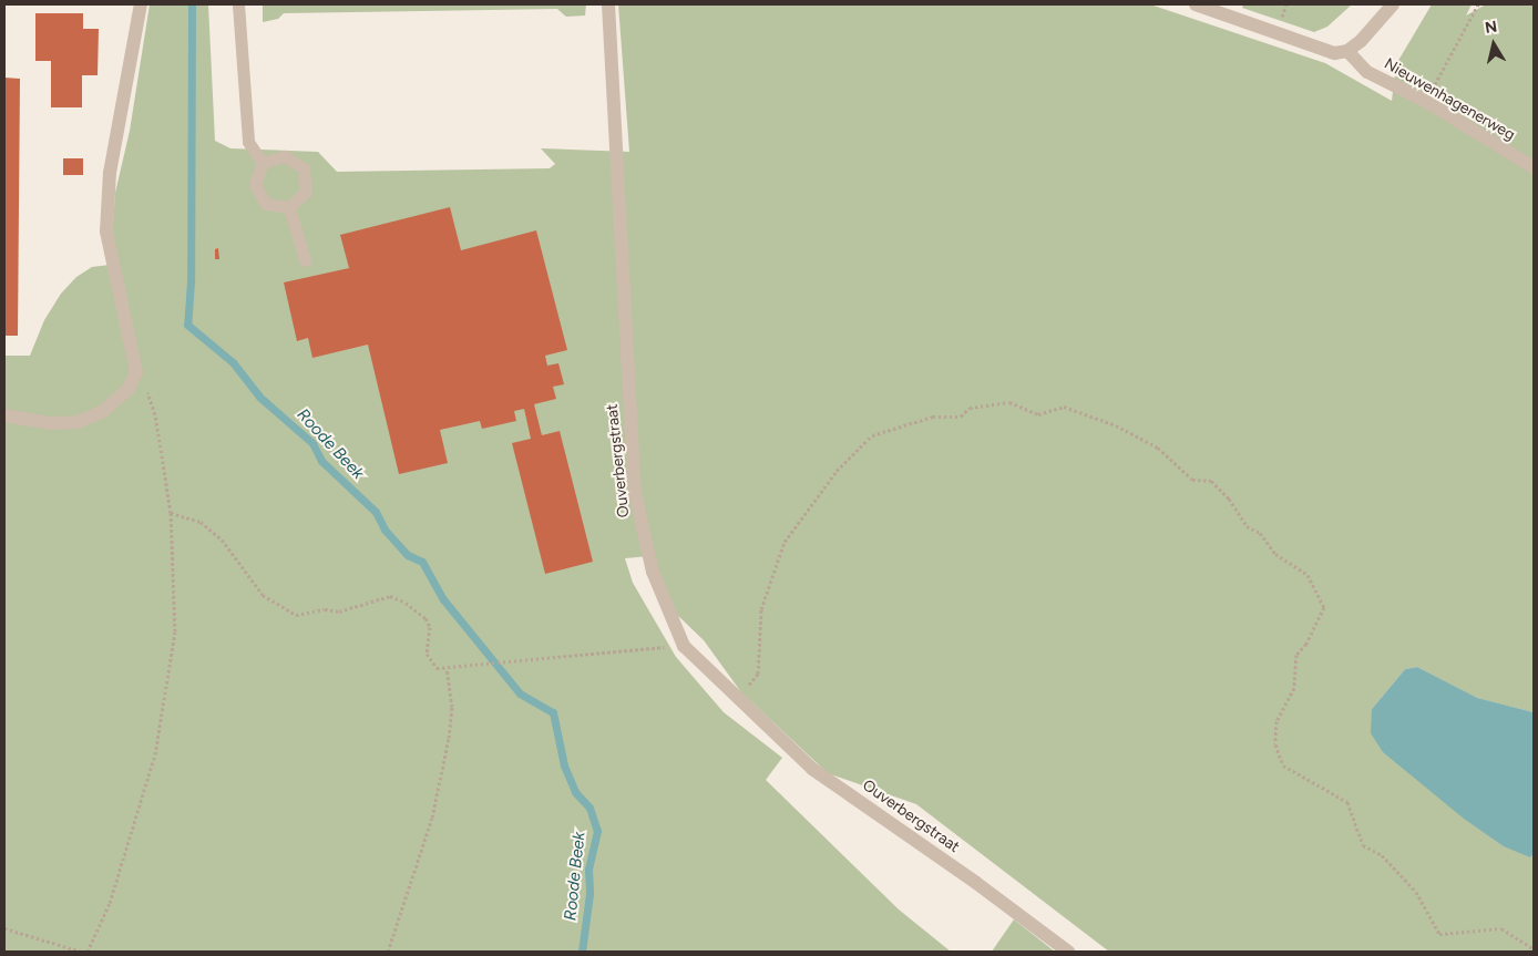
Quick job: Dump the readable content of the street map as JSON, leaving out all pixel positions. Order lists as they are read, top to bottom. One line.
{"streets":{"street":["Nieuwenhagenerweg","Ouverbergstraat"]},"water":["Roode Beek"],"north":"top"}
